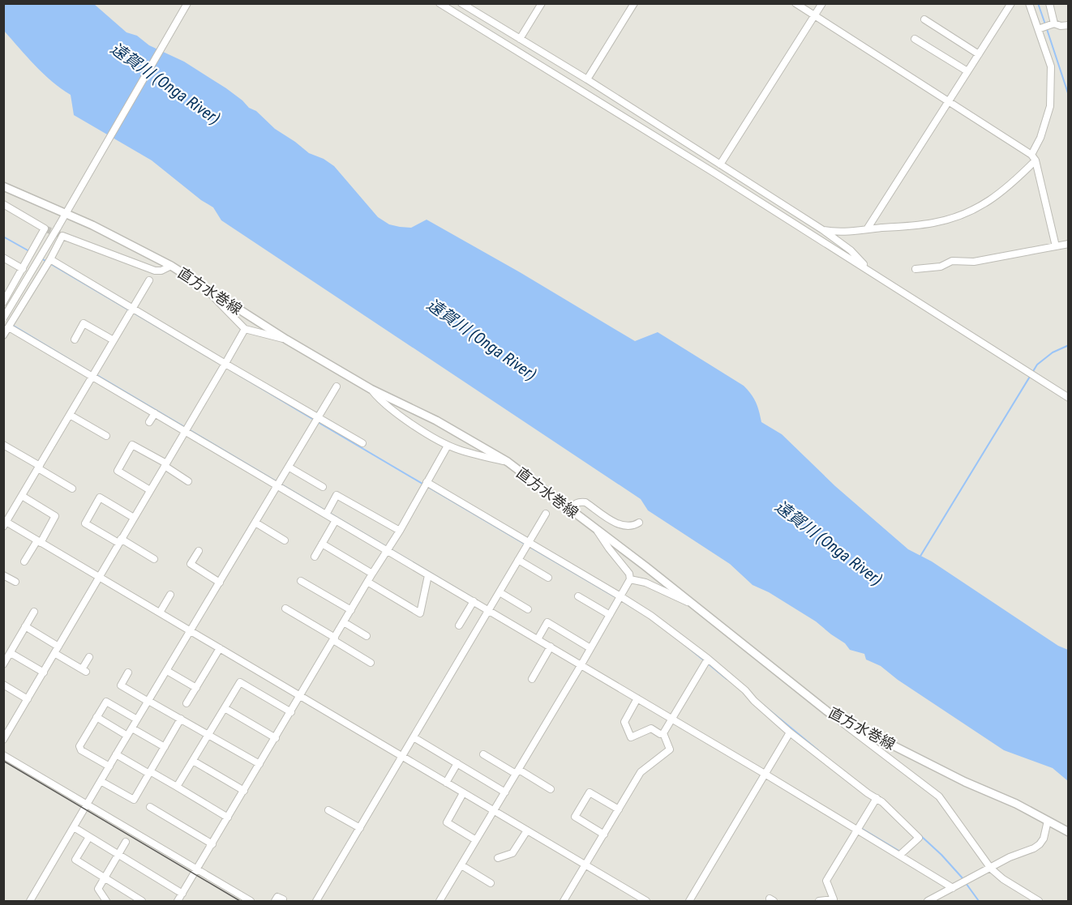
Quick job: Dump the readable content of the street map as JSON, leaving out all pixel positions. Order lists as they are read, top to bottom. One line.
{"streets":{"main road":["直方水巻線"]},"water":["遠賀川 (Onga River)"]}
